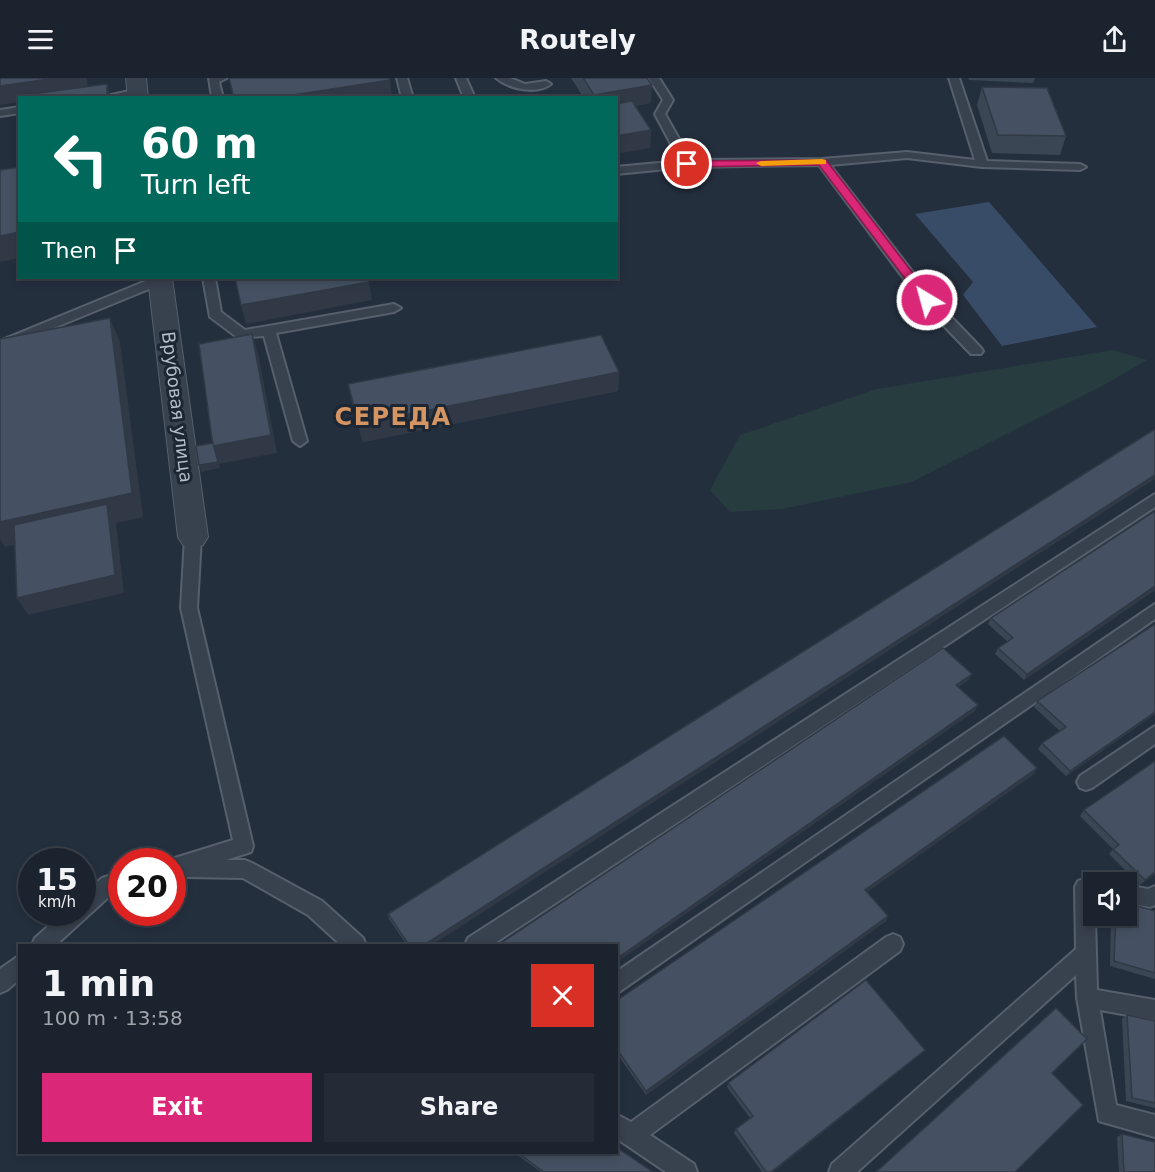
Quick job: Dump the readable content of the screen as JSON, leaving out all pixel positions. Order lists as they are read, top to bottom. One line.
{"streets":{"street":["Врубовая улица"]},"districts":["СЕРЕДА"],"page":{"header":"Routely","turn":["60 m","Turn left"],"then":"Then","speed":"15 km/h","limit":"20","heading":["1 min","100 m · 13:58"],"buttons":["Exit","Share"]}}
